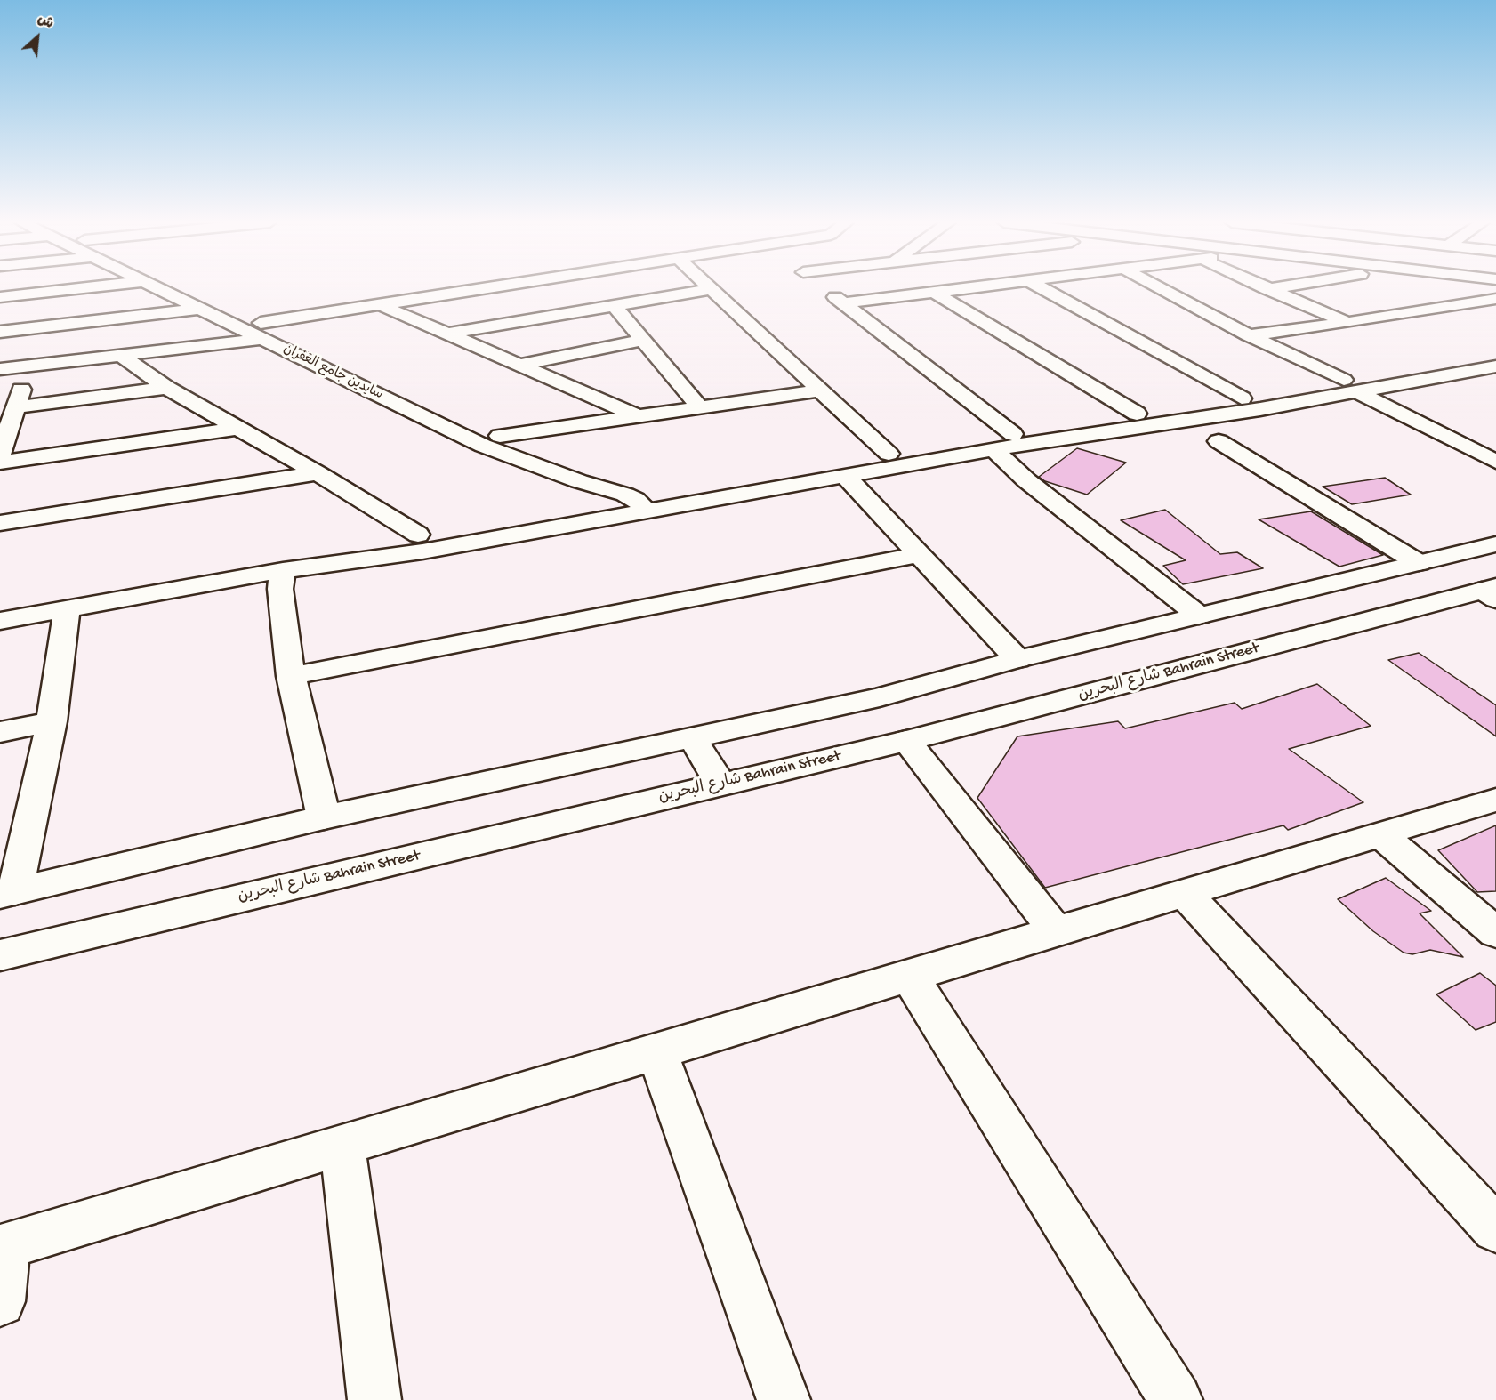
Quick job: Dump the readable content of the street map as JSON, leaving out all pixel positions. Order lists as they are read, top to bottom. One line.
{"streets":{"street":["سايدين جامع الغفران","شارع البحرين Bahrain Street"]},"north":"top right"}
